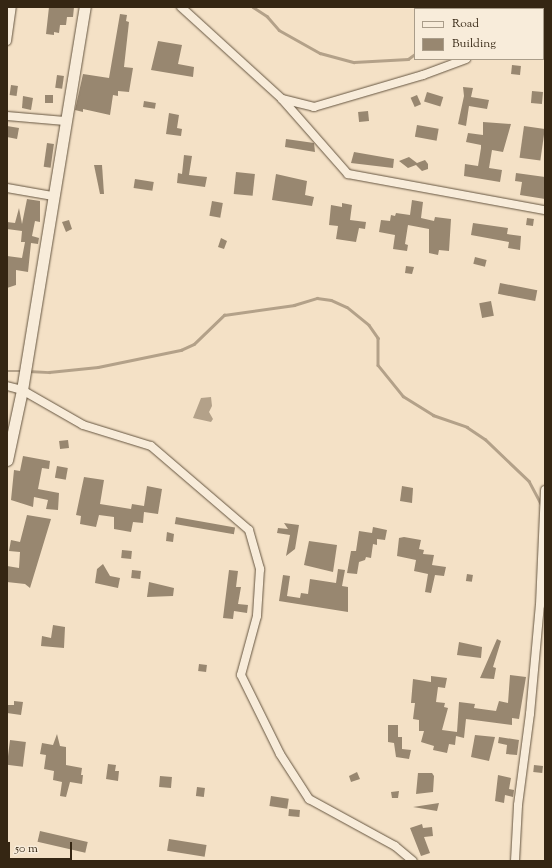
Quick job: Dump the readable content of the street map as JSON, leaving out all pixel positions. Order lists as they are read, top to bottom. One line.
{"legend":["Road","Building"],"scale_bar":"50 m"}
